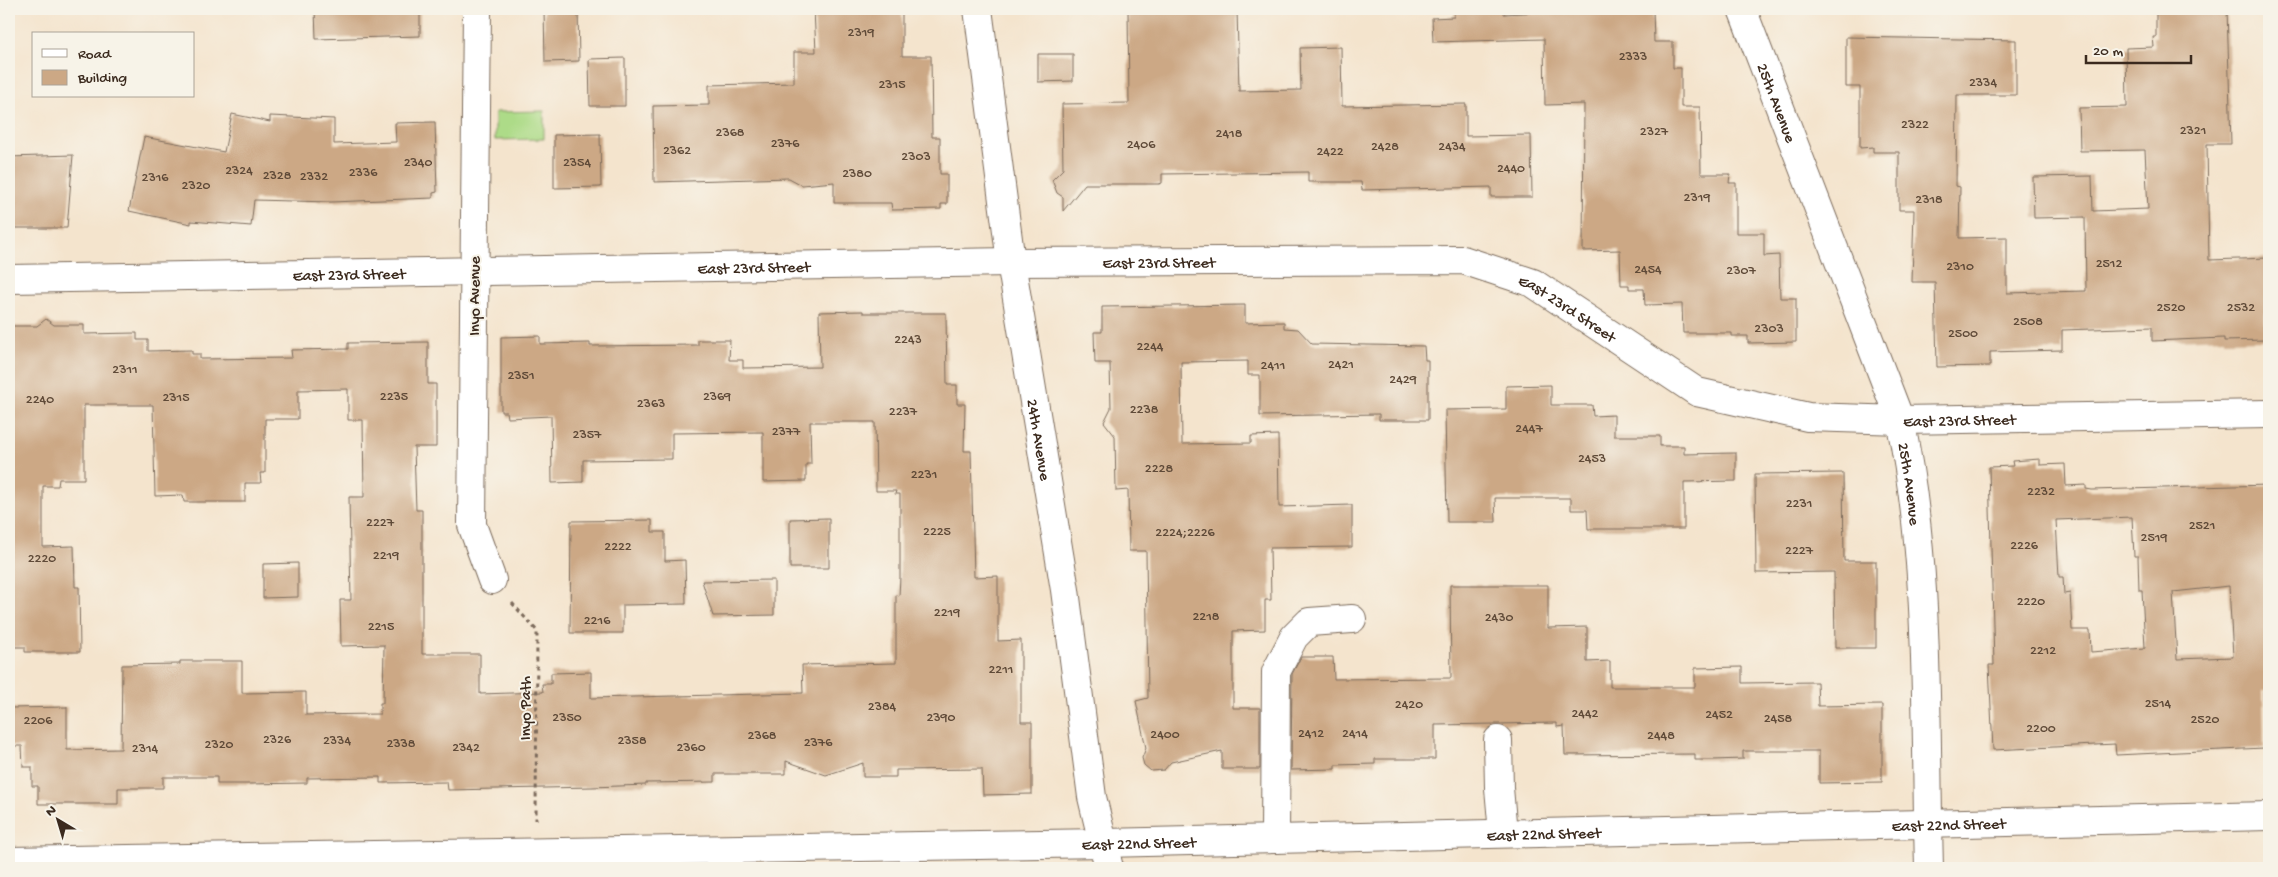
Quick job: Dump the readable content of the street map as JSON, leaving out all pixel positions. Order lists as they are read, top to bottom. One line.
{"streets":{"street":["25th Avenue","East 23rd Street","Inyo Avenue","24th Avenue","East 22nd Street"],"path":["Inyo Path"]},"crossings":[["25th Avenue","East 23rd Street"],["25th Avenue","East 22nd Street"],["East 23rd Street","Inyo Avenue"],["East 23rd Street","24th Avenue"],["Inyo Avenue","Inyo Path"],["24th Avenue","East 22nd Street"],["Inyo Path","East 22nd Street"]],"house_numbers":["2319","2333","2334","2315","2322","2321","2327","2368","2418","2376","2406","2428","2434","2362","2422","2303","2340","2354","2440","2324","2336","2380","2328","2332","2316","2320","2319","2318","2512","2310","2454","2307","2520","2532","2508","2303","2500","2243","2244","2421","2411","2311","2351","2429","2235","2369","2315","2240","2363","2238","2237","2447","2377","2357","2453","2228","2231","2232","2231","2227","2521","2225","2224;2226","2519","2226","2222","2227","2219","2220","2220","2219","2218","2430","2216","2215","2212","2211","2514","2420","2384","2442","2452","2350","2390","2458","2520","2206","2200","2412","2414","2400","2368","2448","2326","2334","2358","2376","2338","2320","2342","2360","2314"],"legend":["Road","Building"],"scale_bar":"20 m","north":"top left"}
